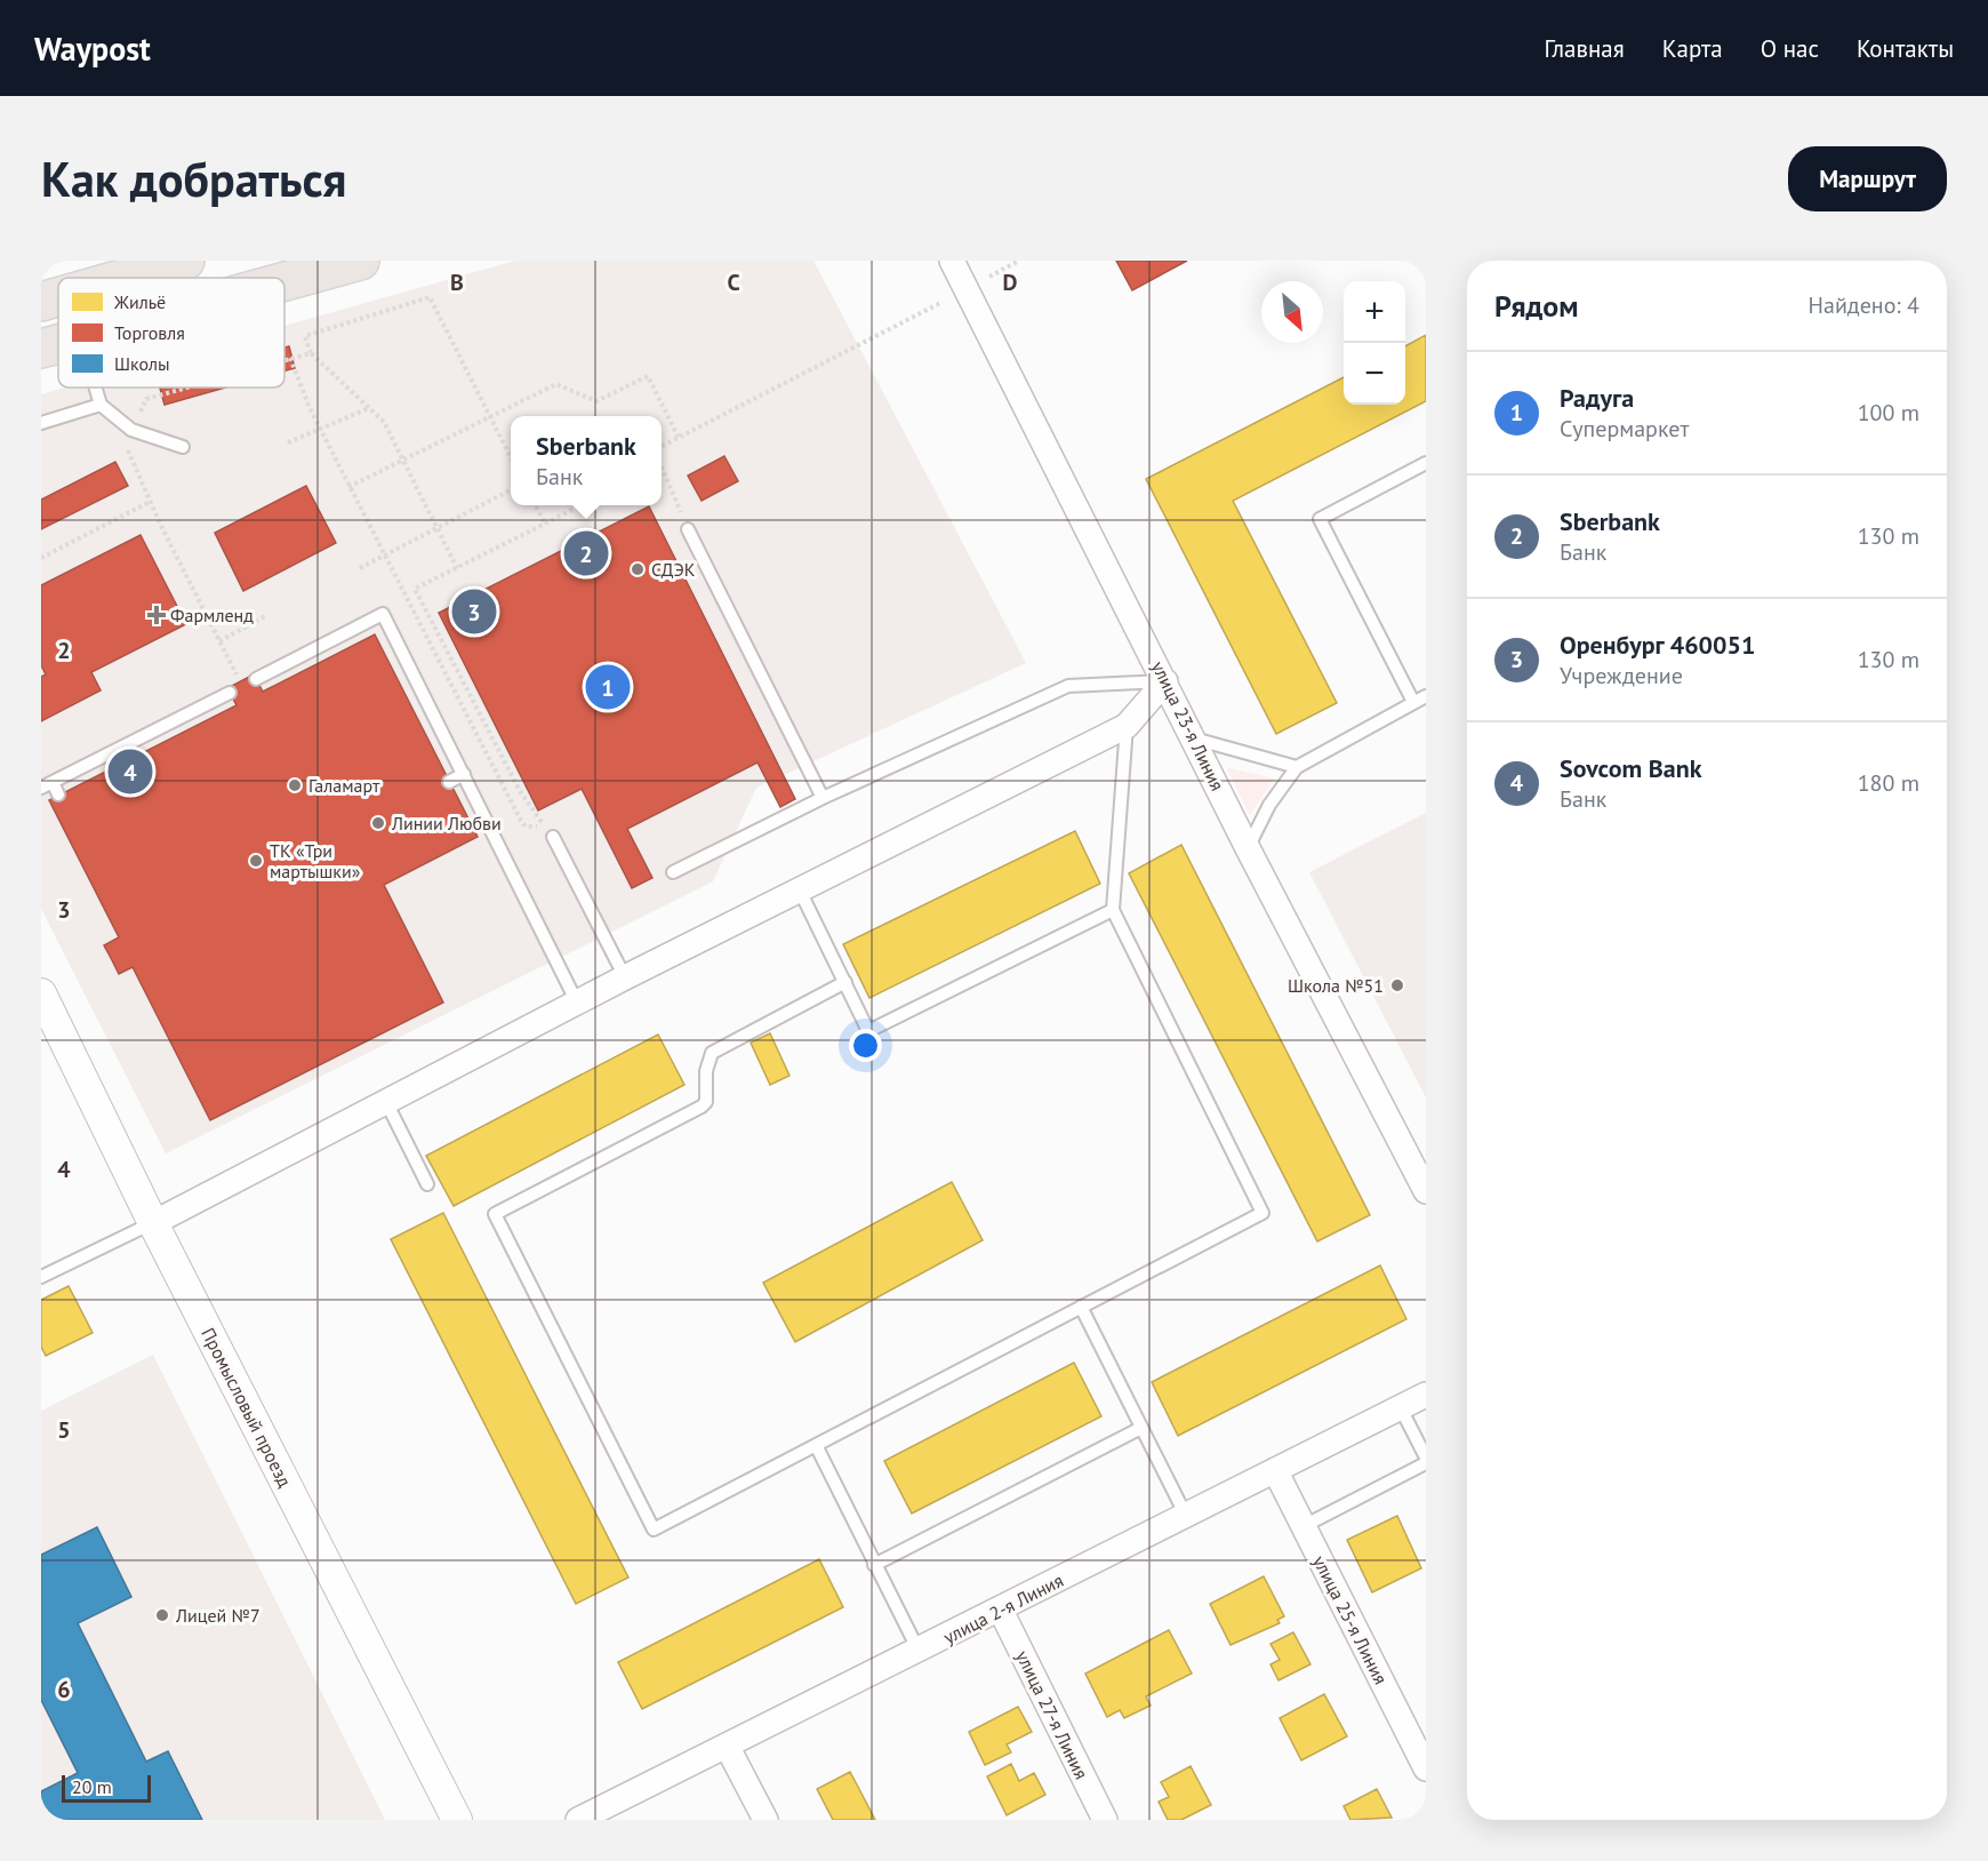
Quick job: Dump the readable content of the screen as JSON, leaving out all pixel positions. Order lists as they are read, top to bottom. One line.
{"streets":{"street":["улица 23-я Линия","Промысловый проезд","улица 2-я Линия","улица 25-я Линия","улица 27-я Линия"]},"crossings":[["улица 2-я Линия","улица 25-я Линия"],["улица 2-я Линия","улица 27-я Линия"]],"places":{"other":["СДЭК","Галамарт","Линии Любви","ТК «Три мартышки»","Школа №51","Лицей №7"],"health":["Фармленд"]},"legend":["Жильё","Торговля","Школы"],"scale_bar":"20 m","north":"bottom right","page":{"header":"Waypost","nav":["Главная","Карта","О нас","Контакты"],"buttons":"Маршрут","title":"Как добраться","heading":["Рядом","Найдено: 4"],"map_buttons":["+","−"],"list":[{"mark":"1","name":"Радуга","note":"Супермаркет","value":"100 m"},{"mark":"2","name":"Sberbank","note":"Банк","value":"130 m"},{"mark":"3","name":"Оренбург 460051","note":"Учреждение","value":"130 m"},{"mark":"4","name":"Sovcom Bank","note":"Банк","value":"180 m"}],"popup":["Sberbank","Банк"],"pins":["2","3","1","4"],"scale":"20 m"},"grid":{"columns":["B","C","D"],"rows":["2","3","4","5","6"]}}
